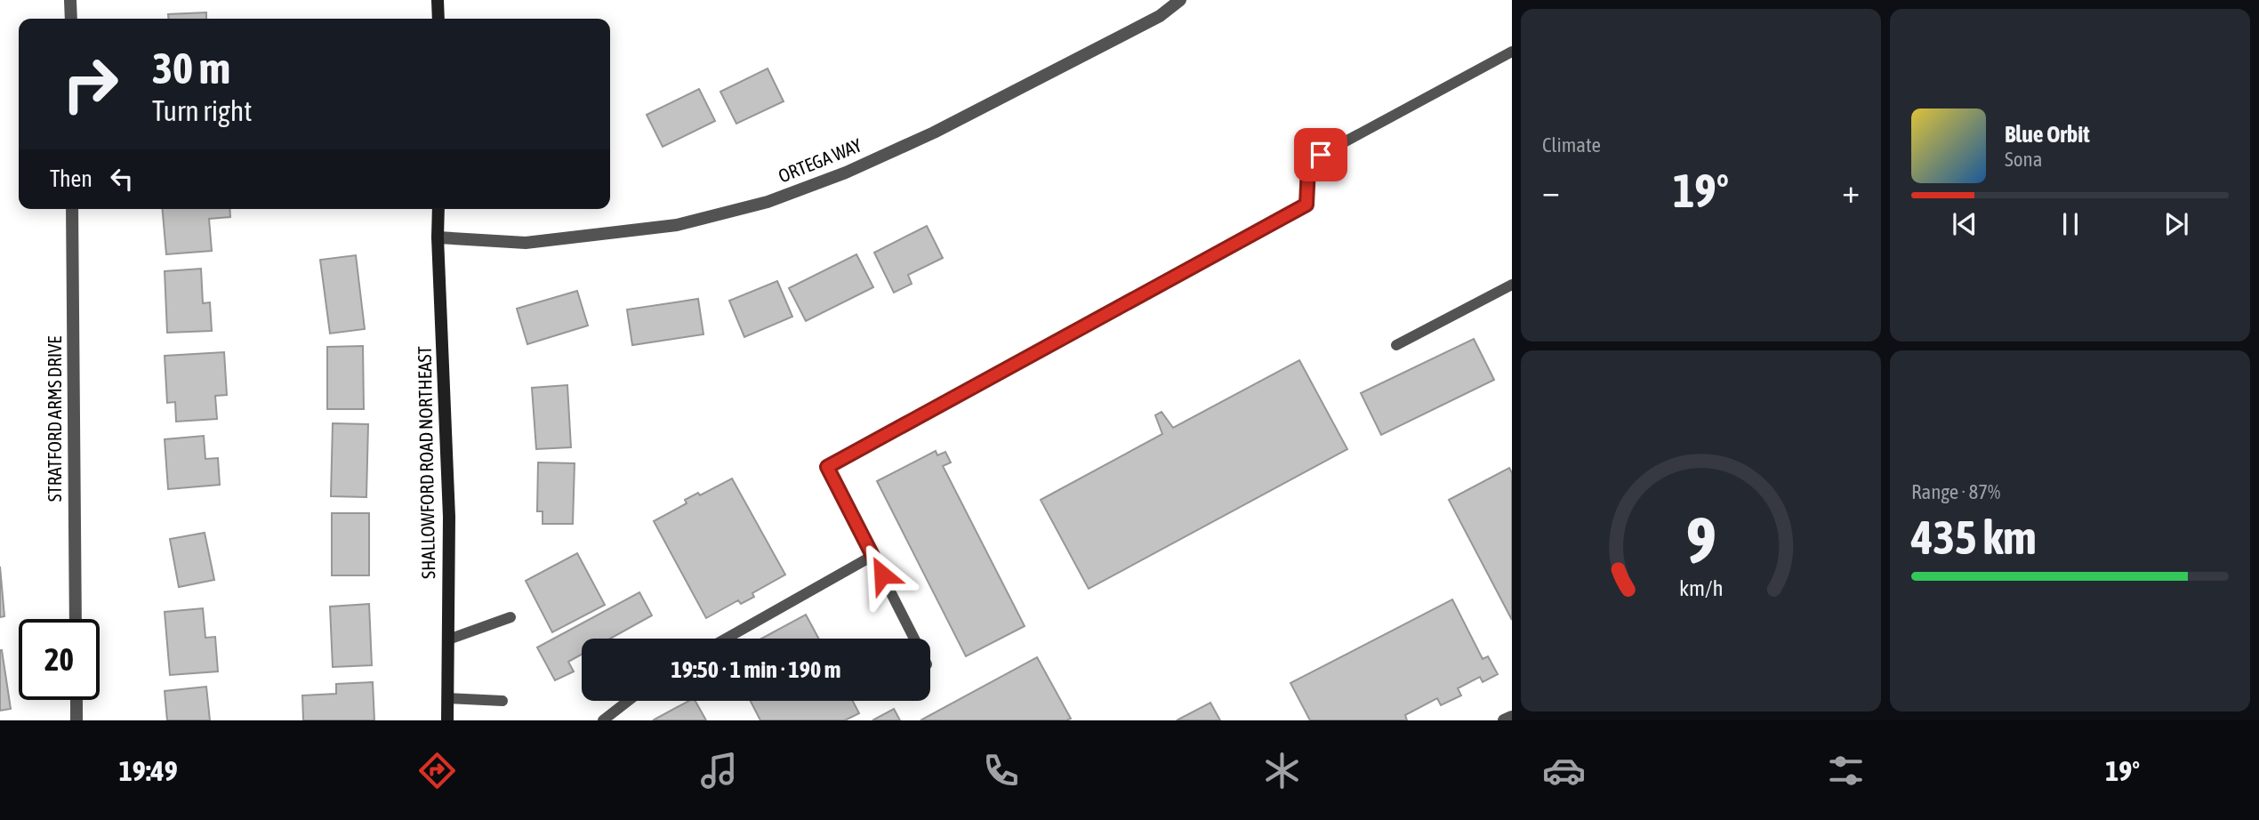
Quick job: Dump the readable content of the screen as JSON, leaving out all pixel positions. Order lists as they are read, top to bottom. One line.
{"streets":{"street":["ORTEGA WAY","STRATFORD ARMS DRIVE","SHALLOWFORD ROAD NORTHEAST"]},"crossings":[["ORTEGA WAY","SHALLOWFORD ROAD NORTHEAST"]],"page":{"tile":["Climate",["Range · 87%","435 km"]],"turn":["30 m","Turn right"],"song":["Blue Orbit","Sona"],"then":"Then","heat":["−","19°","+"],"limit":"20","trip":"19:50 · 1 min · 190 m","tabs":["19:49","19°"],"gauge":["9","km/h"]}}
